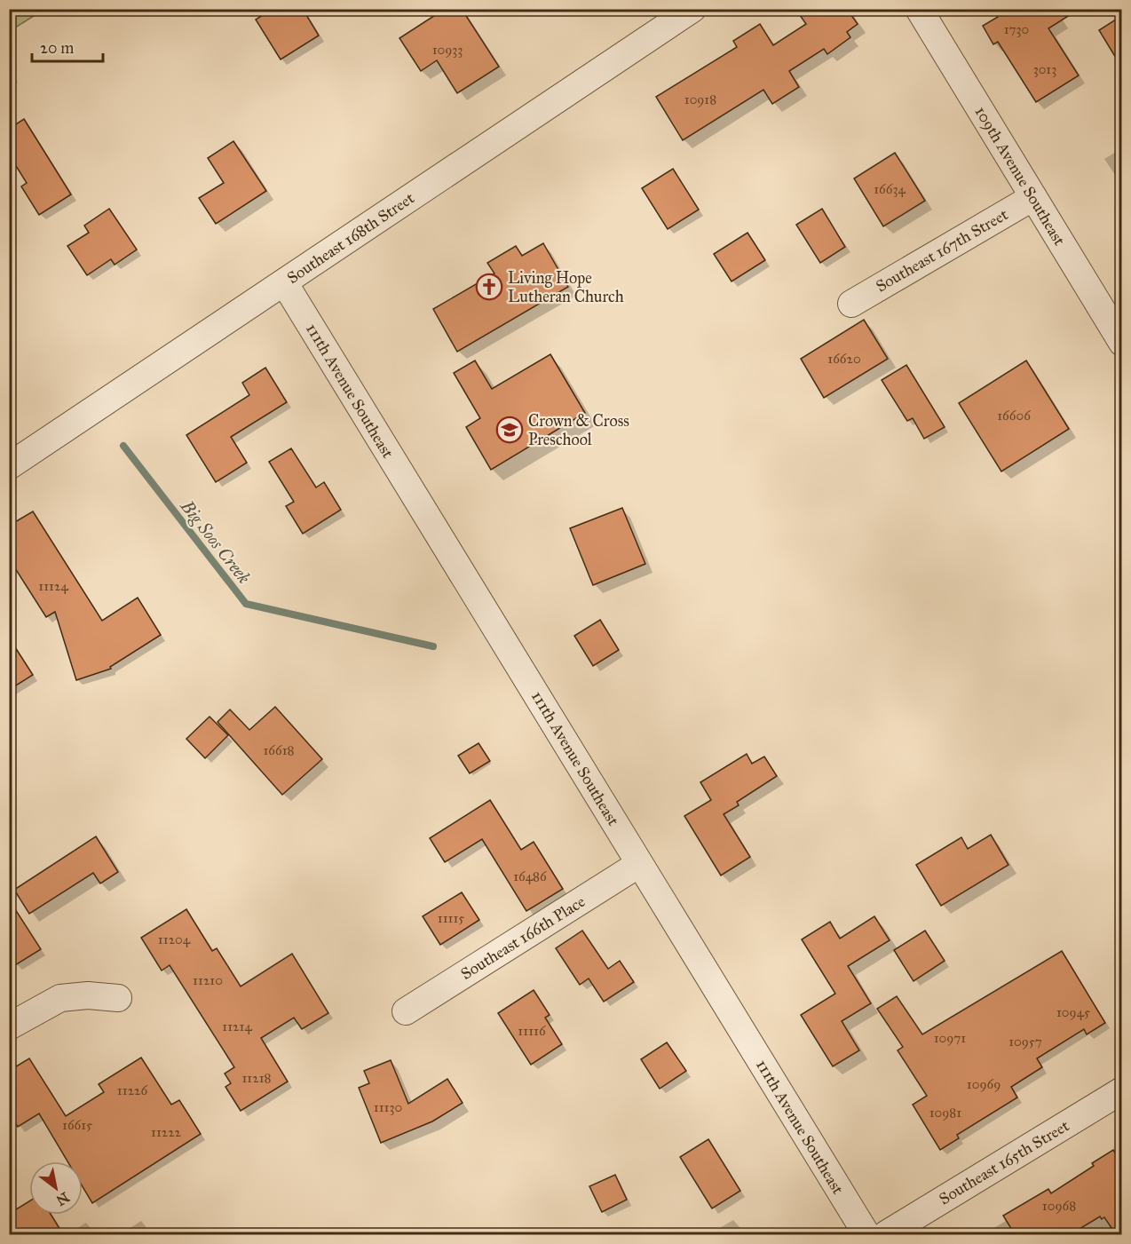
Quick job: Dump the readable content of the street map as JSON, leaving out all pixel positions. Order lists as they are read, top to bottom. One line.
{"streets":{"street":["109th Avenue Southeast","Southeast 168th Street","Southeast 167th Street","111th Avenue Southeast","Southeast 166th Place","Southeast 165th Street"]},"crossings":[["109th Avenue Southeast","Southeast 167th Street"],["Southeast 168th Street","111th Avenue Southeast"],["111th Avenue Southeast","Southeast 166th Place"]],"water":["Big Soos Creek"],"places":{"church":["Living Hope Lutheran Church"],"school or university":["Crown & Cross Preschool"]},"house_numbers":["1730","10933","3013","10918","16634","16620","16606","11124","16618","16486","11115","11204","11210","10945","11214","11116","10971","10957","11218","10969","11226","11130","10981","16615","11222","10968"],"scale_bar":"20 m","north":"bottom right"}
